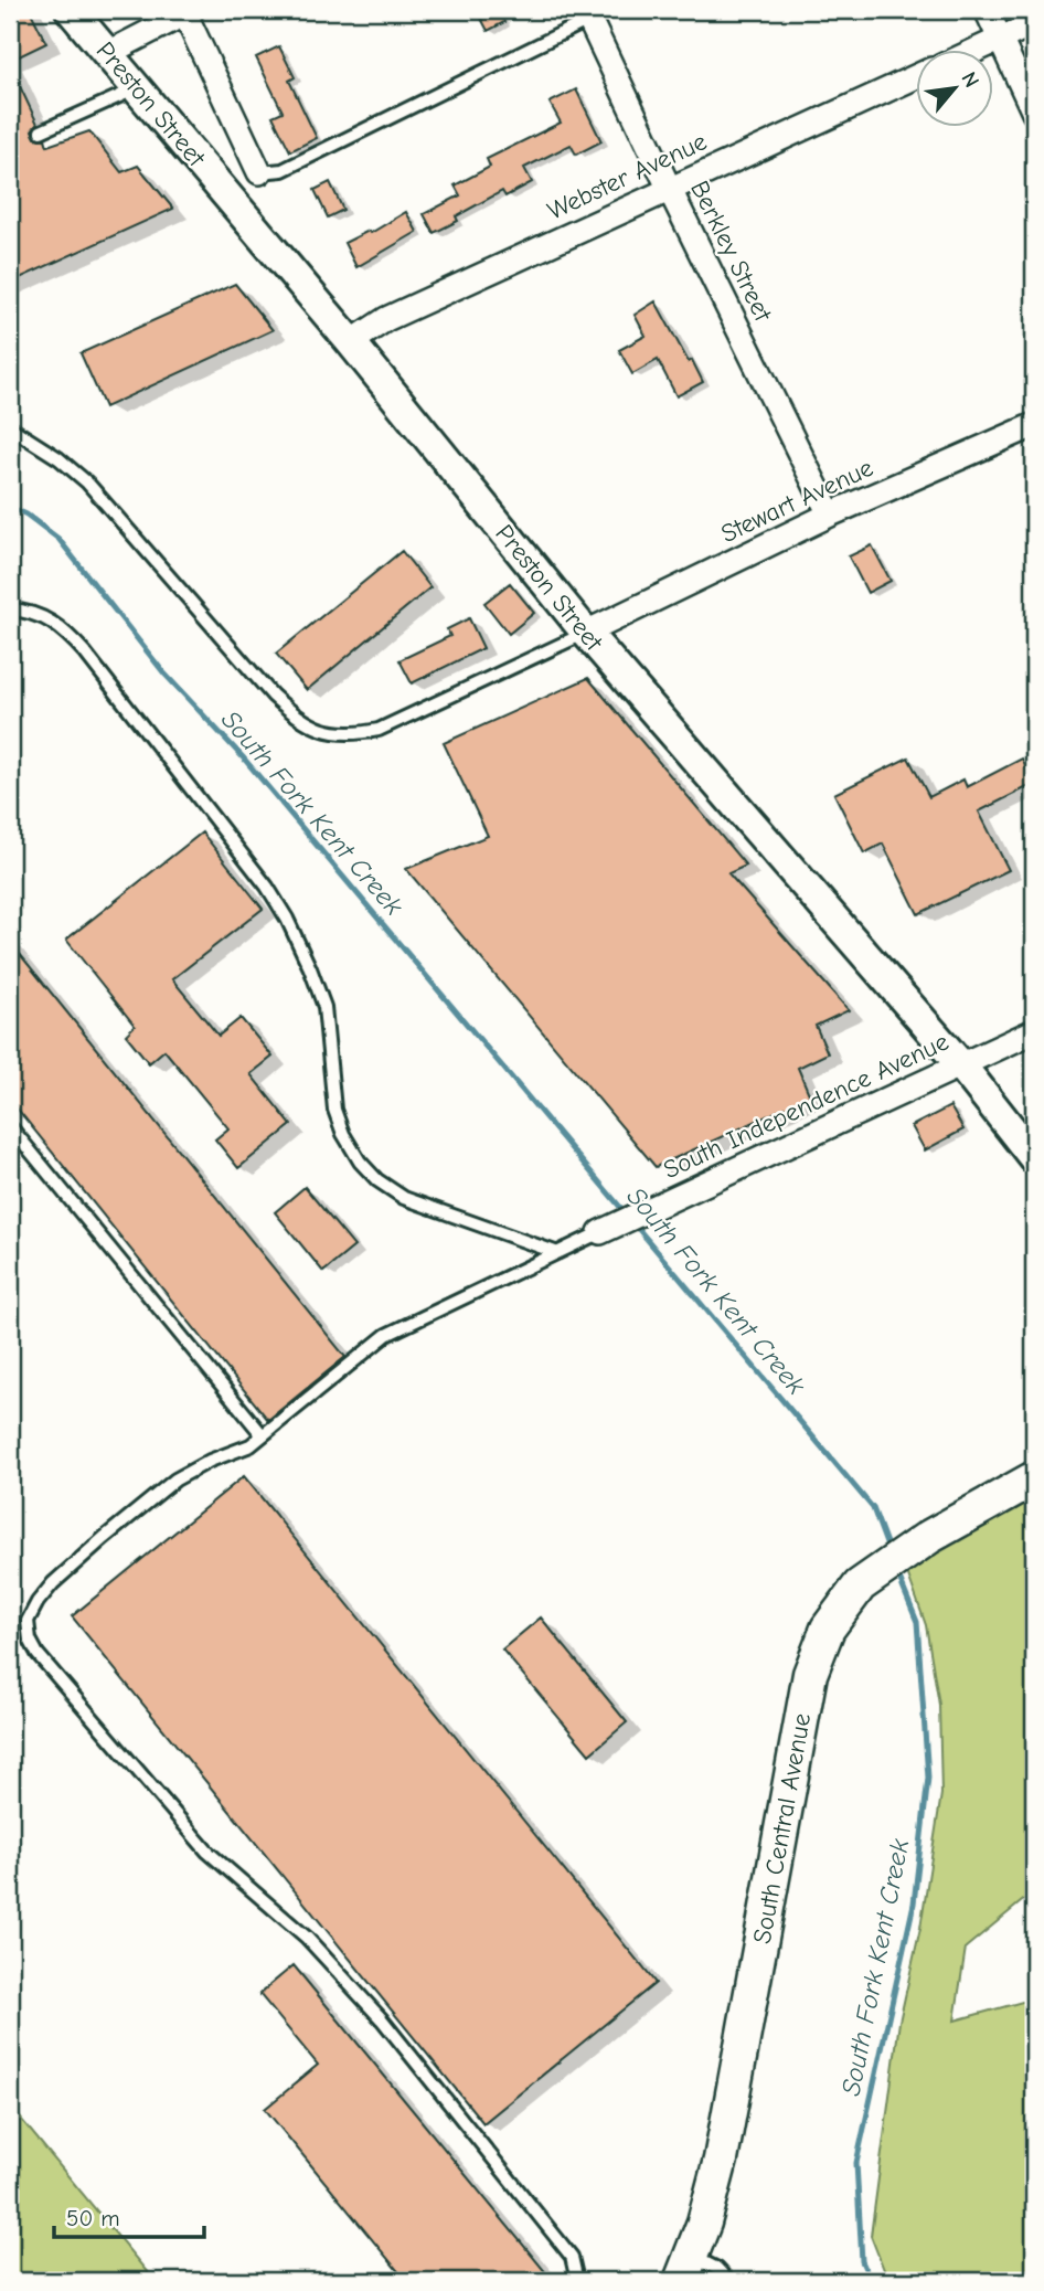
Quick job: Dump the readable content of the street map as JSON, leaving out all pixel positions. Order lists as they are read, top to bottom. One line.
{"streets":{"main road":["South Central Avenue"],"street":["Preston Street","Webster Avenue","Berkley Street","Stewart Avenue","South Independence Avenue"]},"crossings":[["Preston Street","Webster Avenue"],["Preston Street","Stewart Avenue"],["Preston Street","South Independence Avenue"],["Webster Avenue","Berkley Street"],["Berkley Street","Stewart Avenue"]],"water":["South Fork Kent Creek"],"scale_bar":"50 m","north":"top right"}
